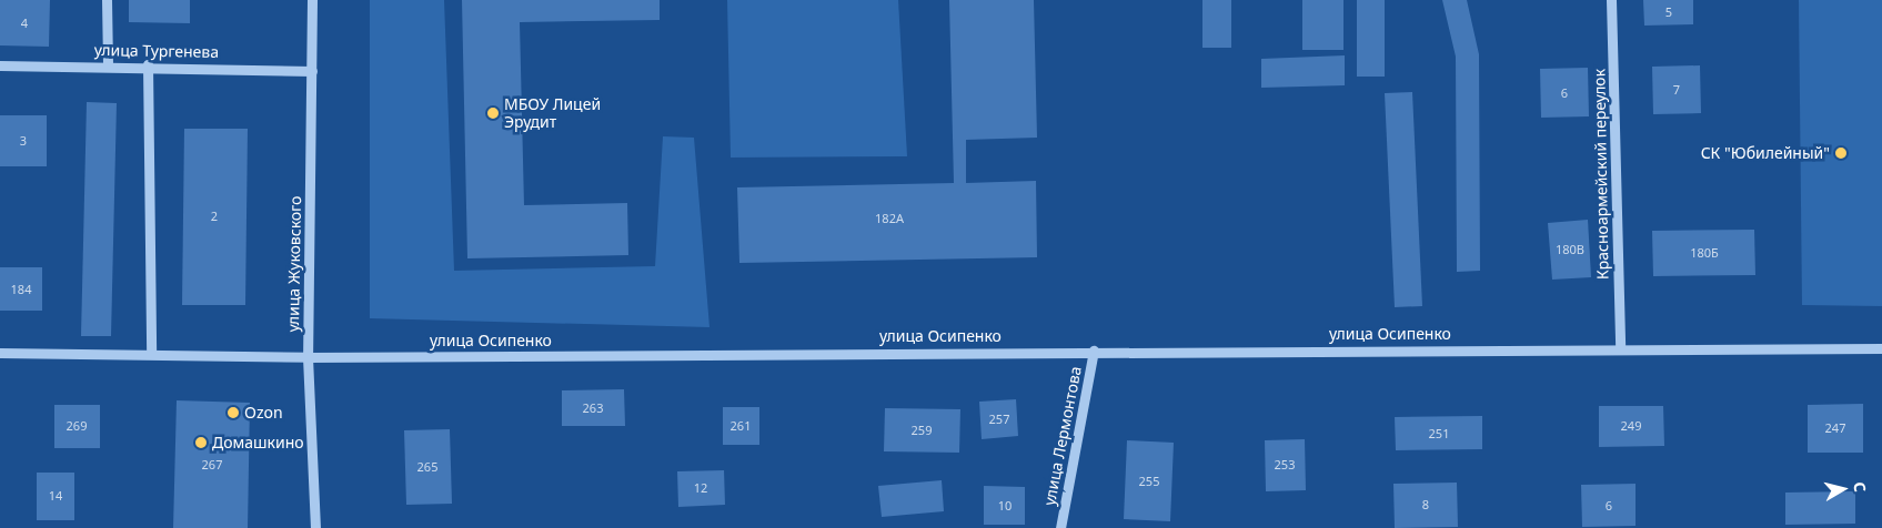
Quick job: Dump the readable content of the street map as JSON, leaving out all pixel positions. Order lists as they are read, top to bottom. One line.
{"streets":{"street":["улица Тургенева","Красноармейский переулок","улица Жуковского","улица Осипенко","улица Лермонтова"]},"crossings":[["улица Тургенева","улица Жуковского"],["Красноармейский переулок","улица Осипенко"],["улица Жуковского","улица Осипенко"],["улица Осипенко","улица Лермонтова"]],"places":["МБОУ Лицей Эрудит","СК \"Юбилейный\"","Ozon","Домашкино"],"house_numbers":["5","4","7","6","3","2","182А","180В","180Б","184","263","257","269","261","249","247","259","251","267","253","265","255","12","14","8","10","6"],"north":"right"}
